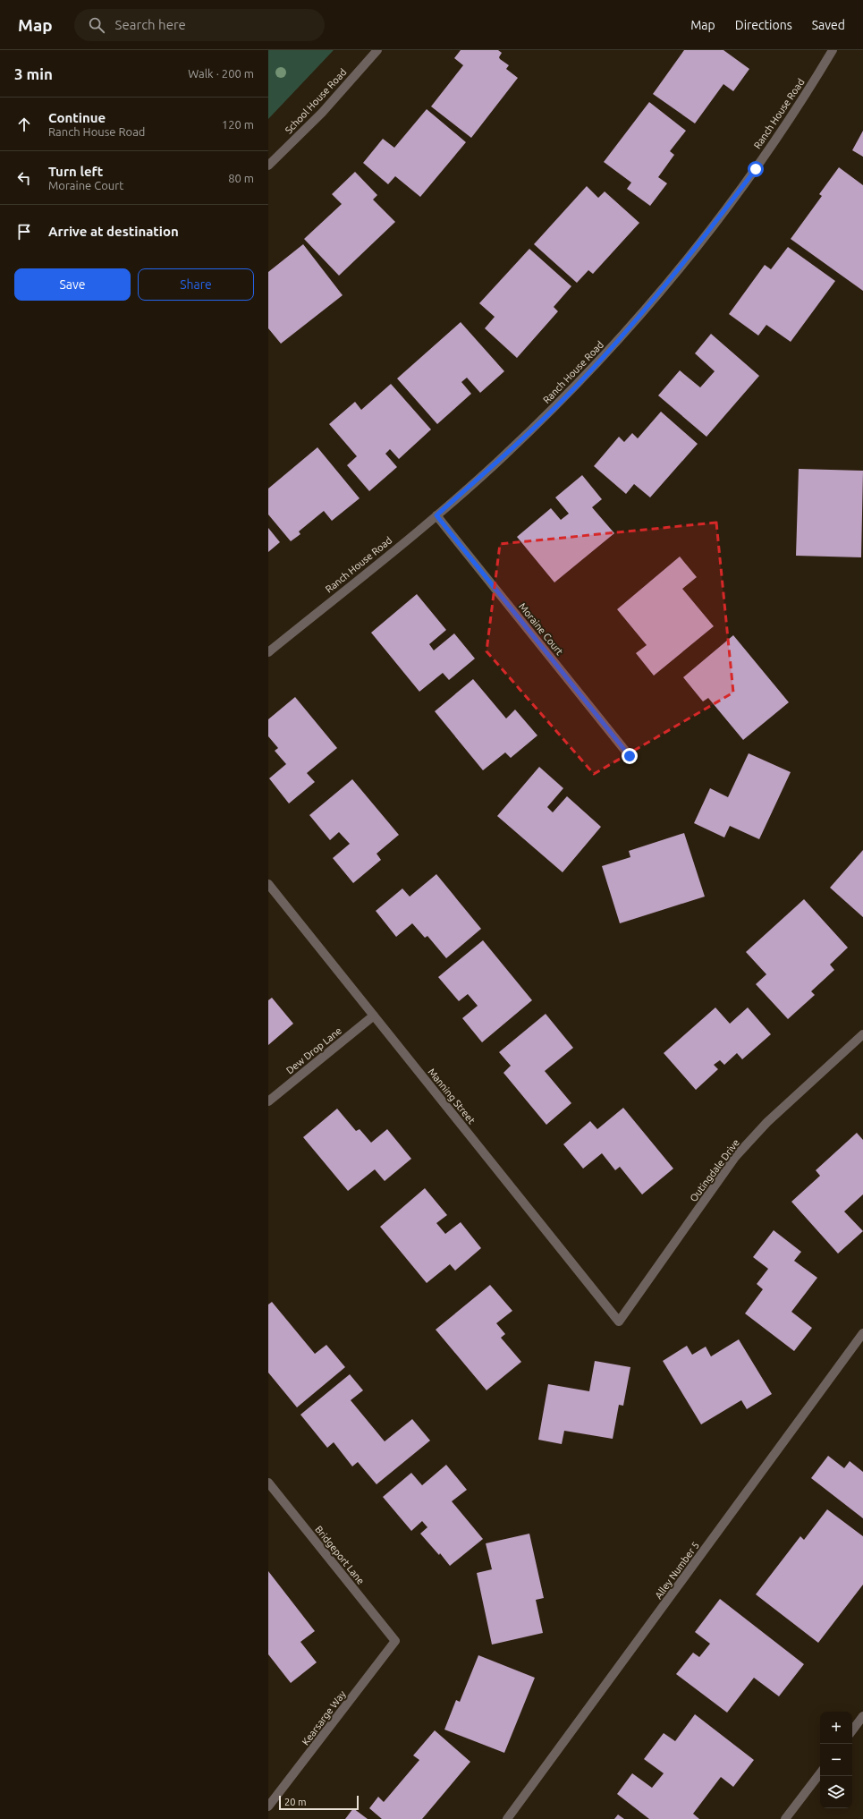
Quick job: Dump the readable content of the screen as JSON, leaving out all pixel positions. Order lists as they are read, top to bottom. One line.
{"streets":{"street":["School House Road","Ranch House Road","Moraine Court","Dew Drop Lane","Manning Street","Outingdale Drive","Bridgeport Lane","Alley Number 5","Kearsarge Way"]},"crossings":[["Ranch House Road","Moraine Court"],["Dew Drop Lane","Manning Street"],["Manning Street","Outingdale Drive"],["Bridgeport Lane","Kearsarge Way"]],"scale_bar":"20 m","page":{"header":"Map","search":"Search here","nav":["Map","Directions","Saved"],"heading":["3 min","Walk · 200 m"],"list":[["Continue","Ranch House Road","120 m"],["Turn left","Moraine Court","80 m"],"Arrive at destination"],"buttons":["Save","Share"],"map_buttons":["+","−"],"scale":"20 m"}}
